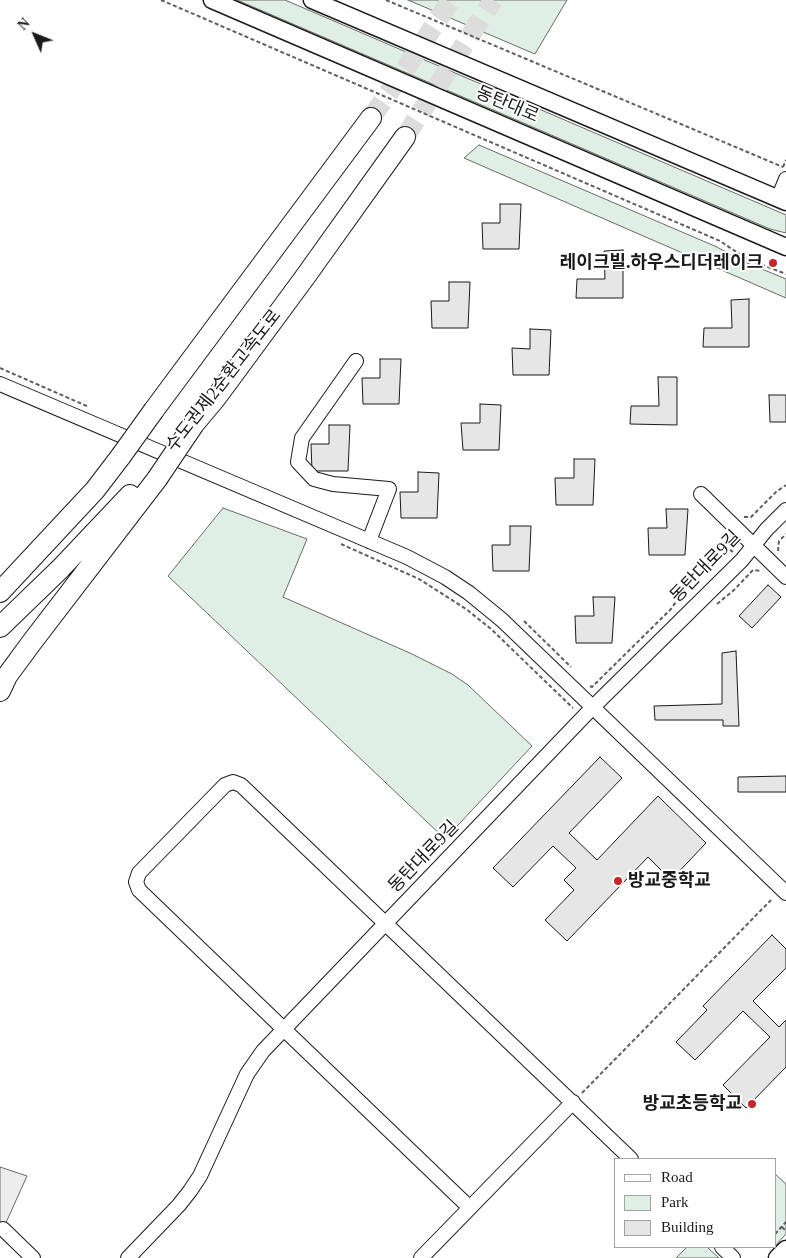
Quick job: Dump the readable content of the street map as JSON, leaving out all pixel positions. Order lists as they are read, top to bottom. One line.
{"streets":{"highway":["수도권제2순환고속도로"],"main road":["동탄대로"],"street":["동탄대로9길"]},"places":["레이크빌.하우스디더레이크","방교중학교","방교초등학교"],"legend":["Road","Park","Building"],"north":"top left"}
